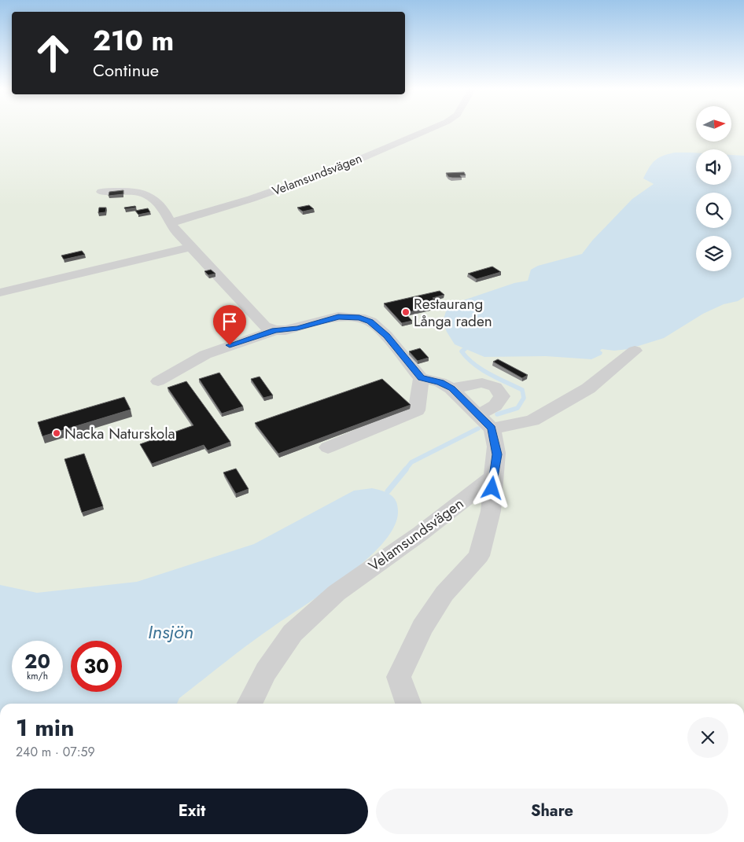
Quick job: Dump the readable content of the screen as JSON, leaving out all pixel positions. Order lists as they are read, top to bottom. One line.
{"streets":{"street":["Velamsundsvägen"]},"water":["Insjön"],"places":["Restaurang Långa raden","Nacka Naturskola"],"north":"right","page":{"turn":["210 m","Continue"],"speed":"20 km/h","limit":"30","heading":["1 min","240 m · 07:59"],"buttons":["Exit","Share"]}}
